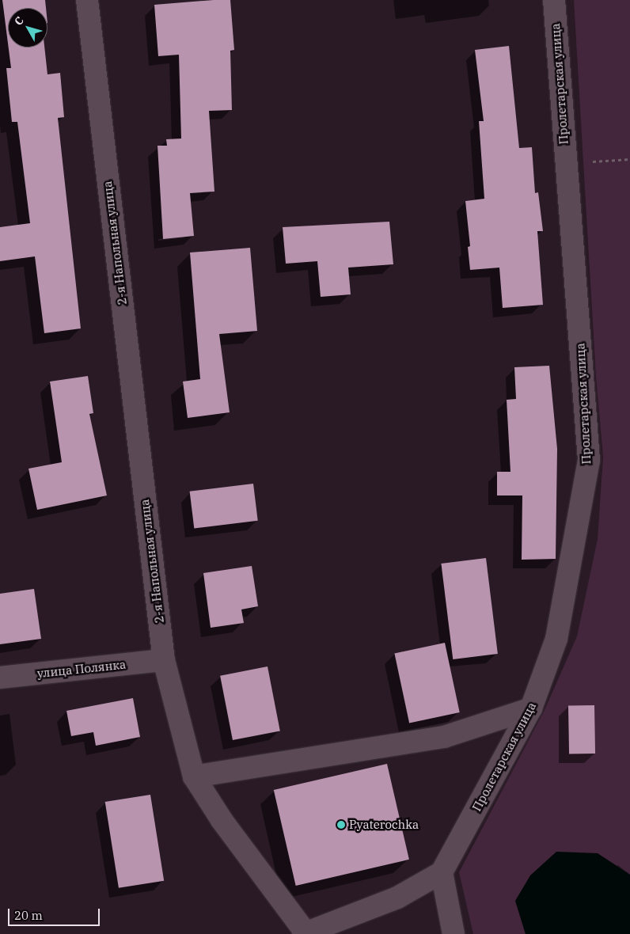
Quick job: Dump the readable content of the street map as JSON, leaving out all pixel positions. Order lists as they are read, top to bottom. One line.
{"streets":{"street":["Пролетарская улица","2-я Напольная улица","улица Полянка"]},"crossings":[["2-я Напольная улица","улица Полянка"]],"places":["Pyaterochka"],"scale_bar":"20 m","north":"top left"}
